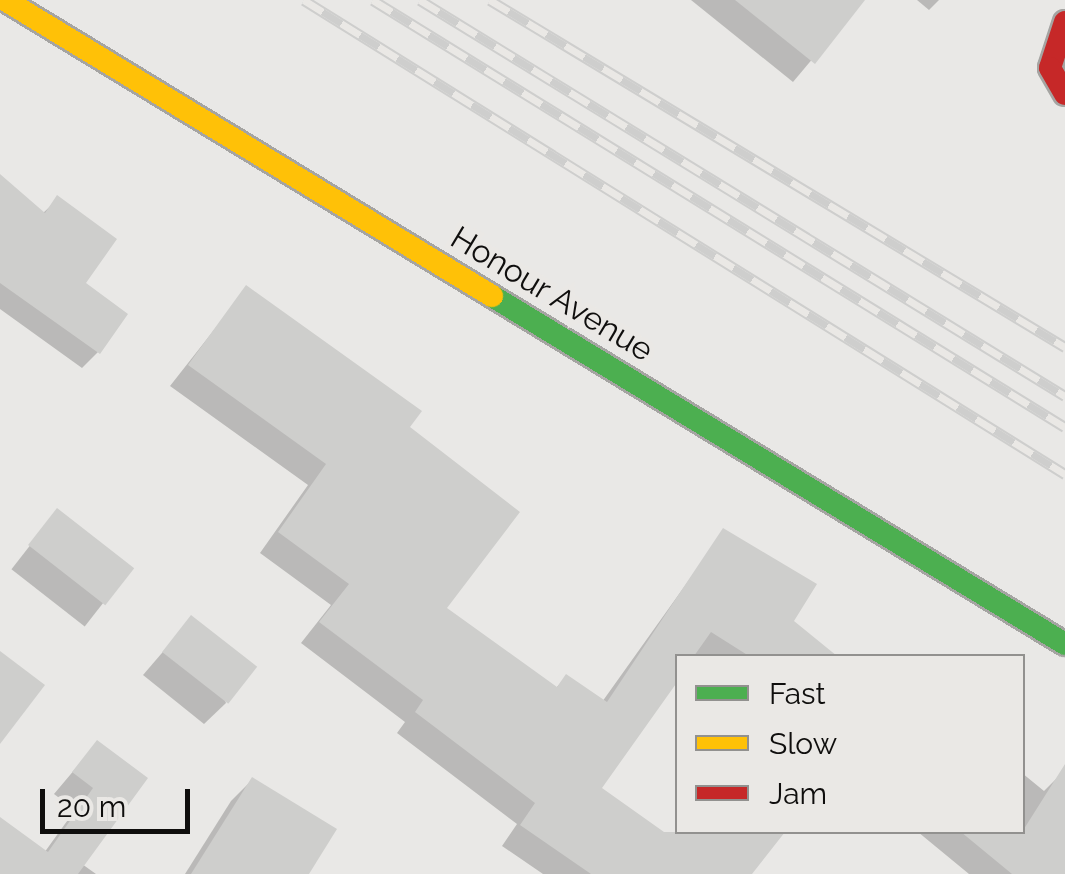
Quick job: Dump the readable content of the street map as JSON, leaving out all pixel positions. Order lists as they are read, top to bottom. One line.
{"streets":{"main road":["Honour Avenue"]},"legend":["Fast","Slow","Jam"],"scale_bar":"20 m"}
